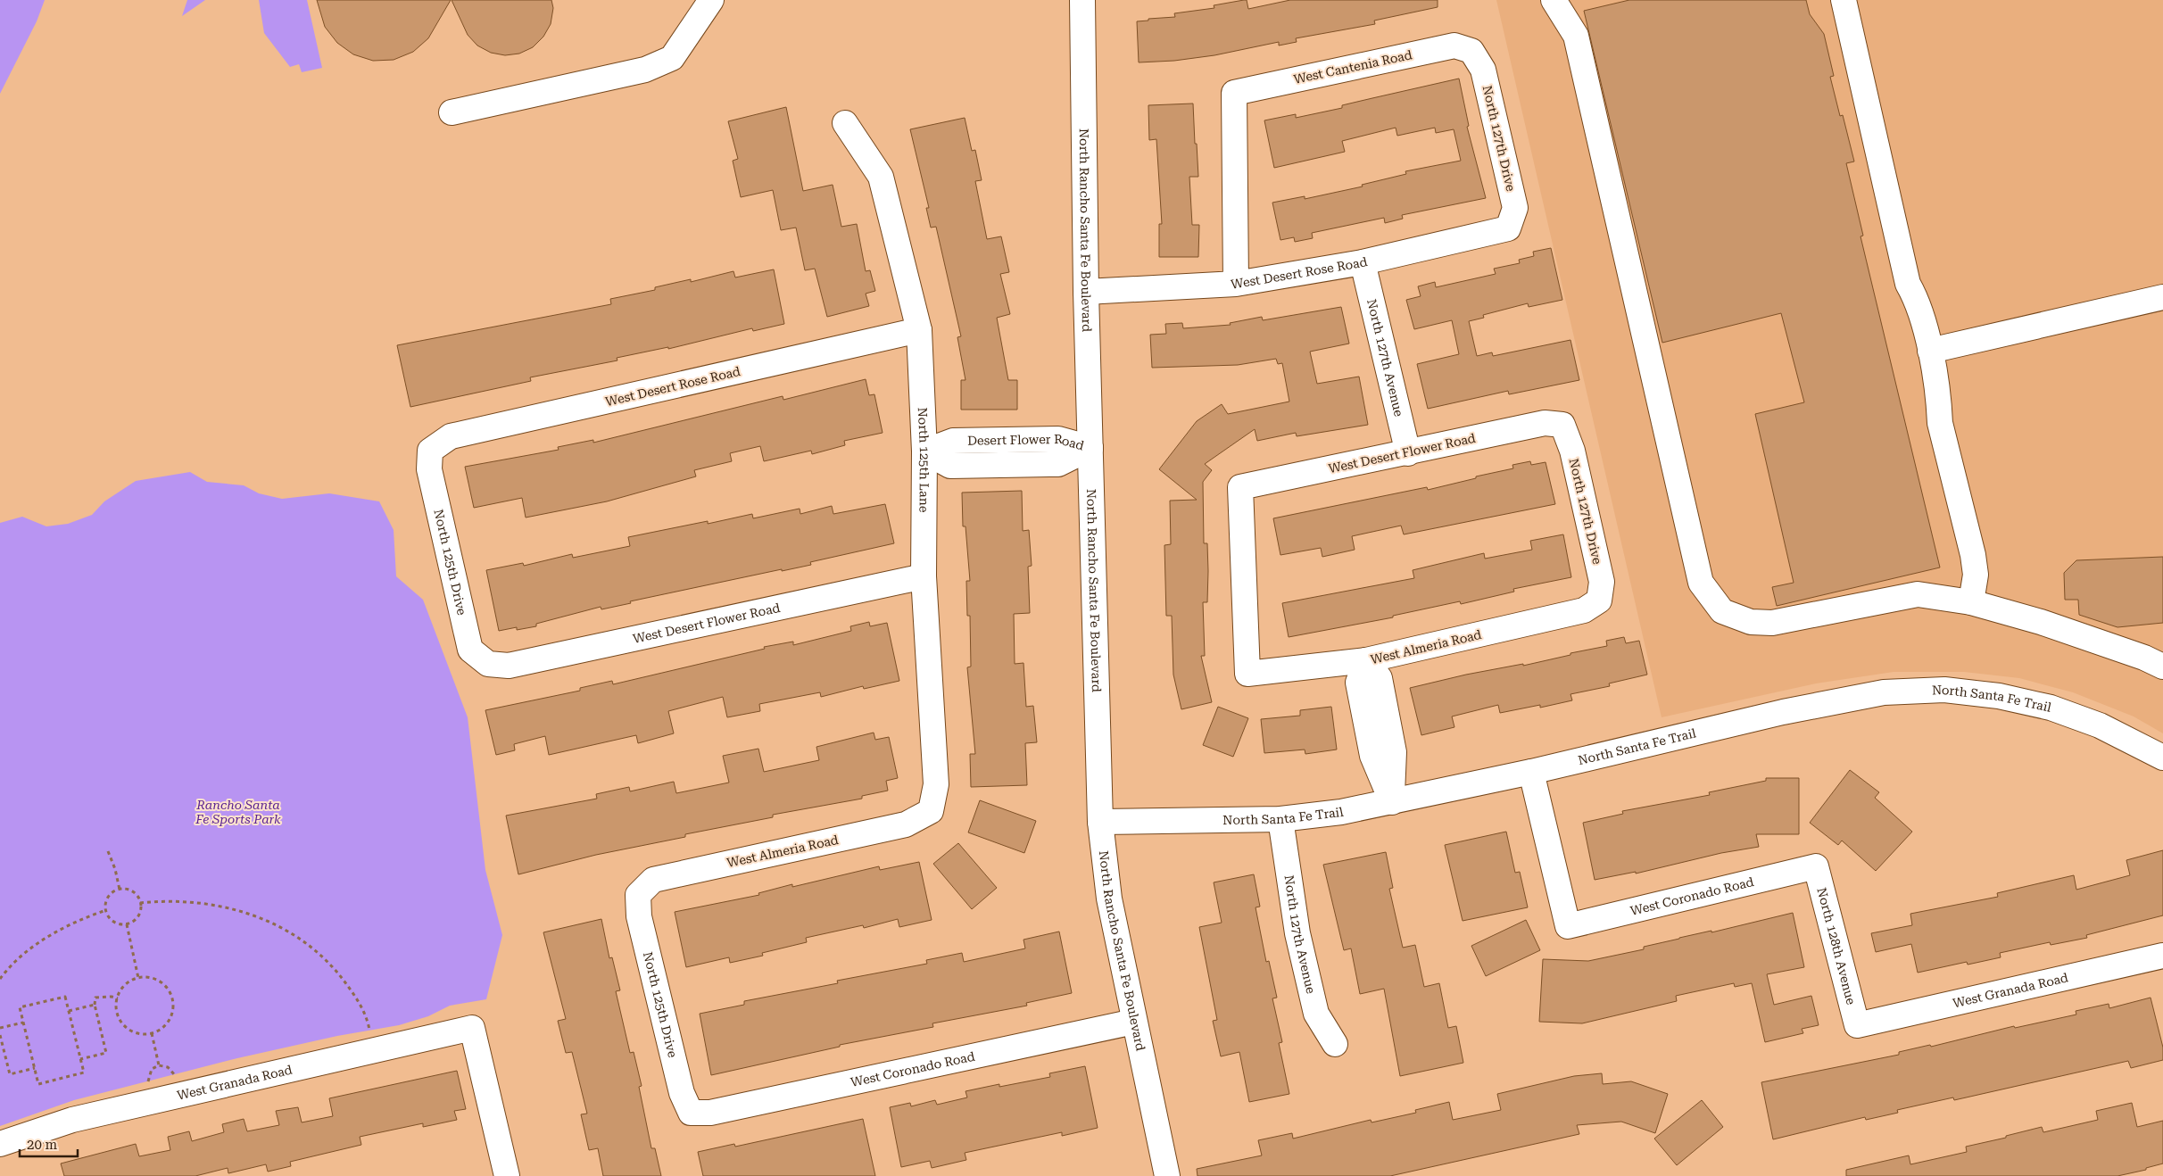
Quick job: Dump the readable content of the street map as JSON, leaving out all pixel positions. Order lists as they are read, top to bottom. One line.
{"streets":{"street":["West Cantenia Road","North 127th Drive","North Rancho Santa Fe Boulevard","West Desert Rose Road","North 127th Avenue","Desert Flower Road","West Desert Flower Road","North 125th Lane","North 125th Drive","West Almeria Road","North Santa Fe Trail","West Coronado Road","North 128th Avenue","West Granada Road"]},"crossings":[["West Cantenia Road","North 127th Drive"],["West Cantenia Road","West Desert Rose Road"],["North 127th Drive","West Desert Rose Road"],["North 127th Drive","West Desert Flower Road"],["North 127th Drive","West Almeria Road"],["North Rancho Santa Fe Boulevard","West Desert Rose Road"],["North Rancho Santa Fe Boulevard","Desert Flower Road"],["North Rancho Santa Fe Boulevard","North Santa Fe Trail"],["North Rancho Santa Fe Boulevard","West Coronado Road"],["West Desert Rose Road","North 127th Avenue"],["West Desert Rose Road","North 125th Lane"],["West Desert Rose Road","North 125th Drive"],["North 127th Avenue","West Desert Flower Road"],["North 127th Avenue","North Santa Fe Trail"],["Desert Flower Road","North 125th Lane"],["West Desert Flower Road","North 125th Lane"],["West Desert Flower Road","North 125th Drive"],["West Desert Flower Road","West Almeria Road"],["North 125th Lane","West Almeria Road"],["North 125th Drive","West Almeria Road"],["North 125th Drive","West Coronado Road"],["North Santa Fe Trail","West Coronado Road"],["West Coronado Road","North 128th Avenue"],["North 128th Avenue","West Granada Road"]],"parks":["Rancho Santa Fe Sports Park"],"scale_bar":"20 m"}
